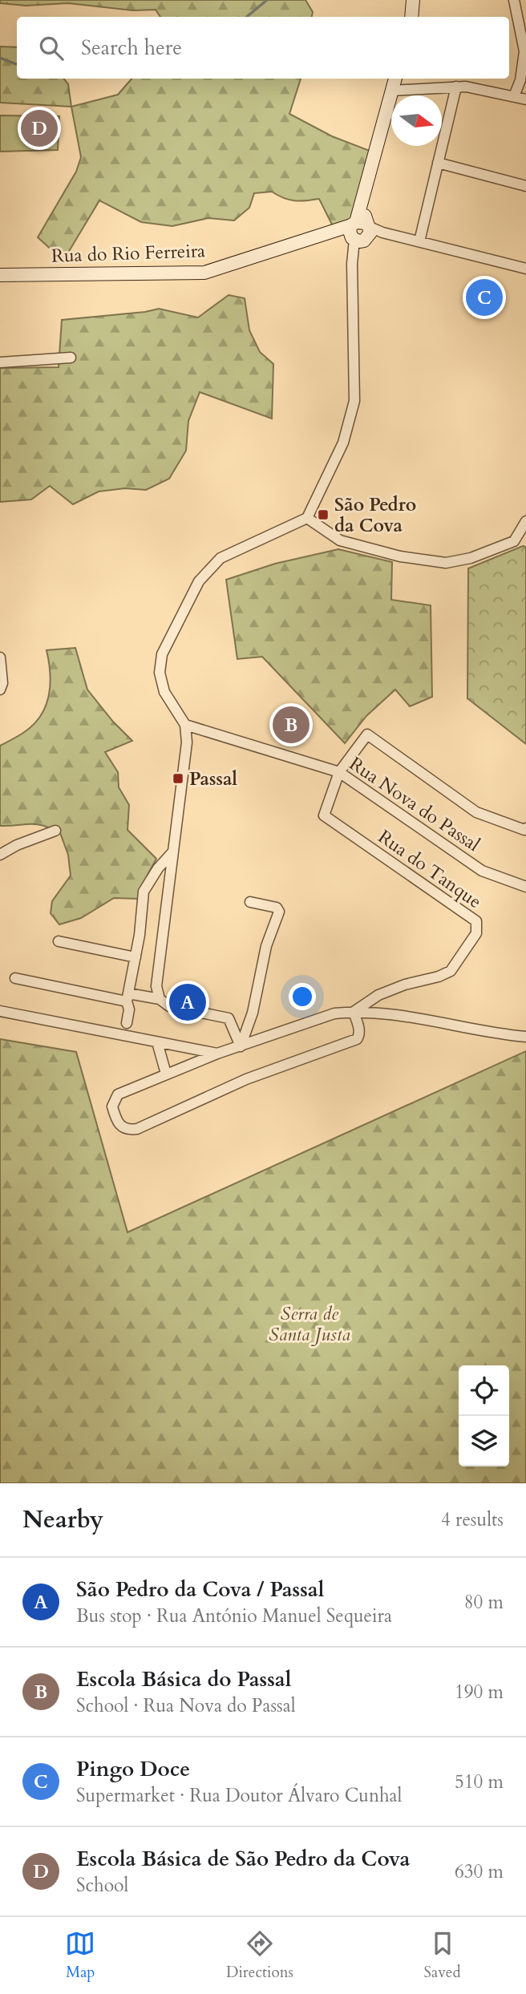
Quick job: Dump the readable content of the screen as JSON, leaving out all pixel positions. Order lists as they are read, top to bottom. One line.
{"streets":{"street":["Rua do Rio Ferreira","Rua Nova do Passal","Rua do Tanque"]},"crossings":[["Rua Nova do Passal","Rua do Tanque"]],"parks":["Serra de Santa Justa"],"places":{"transit":["São Pedro da Cova","Passal"]},"north":"right","page":{"search":"Search here","pins":["D","C","B","A"],"heading":["Nearby","4 results"],"list":[{"mark":"A","name":"São Pedro da Cova / Passal","note":"Bus stop · Rua António Manuel Sequeira","value":"80 m"},{"mark":"B","name":"Escola Básica do Passal","note":"School · Rua Nova do Passal","value":"190 m"},{"mark":"C","name":"Pingo Doce","note":"Supermarket · Rua Doutor Álvaro Cunhal","value":"510 m"},{"mark":"D","name":"Escola Básica de São Pedro da Cova","note":"School","value":"630 m"}],"nav":["Map","Directions","Saved"]}}
